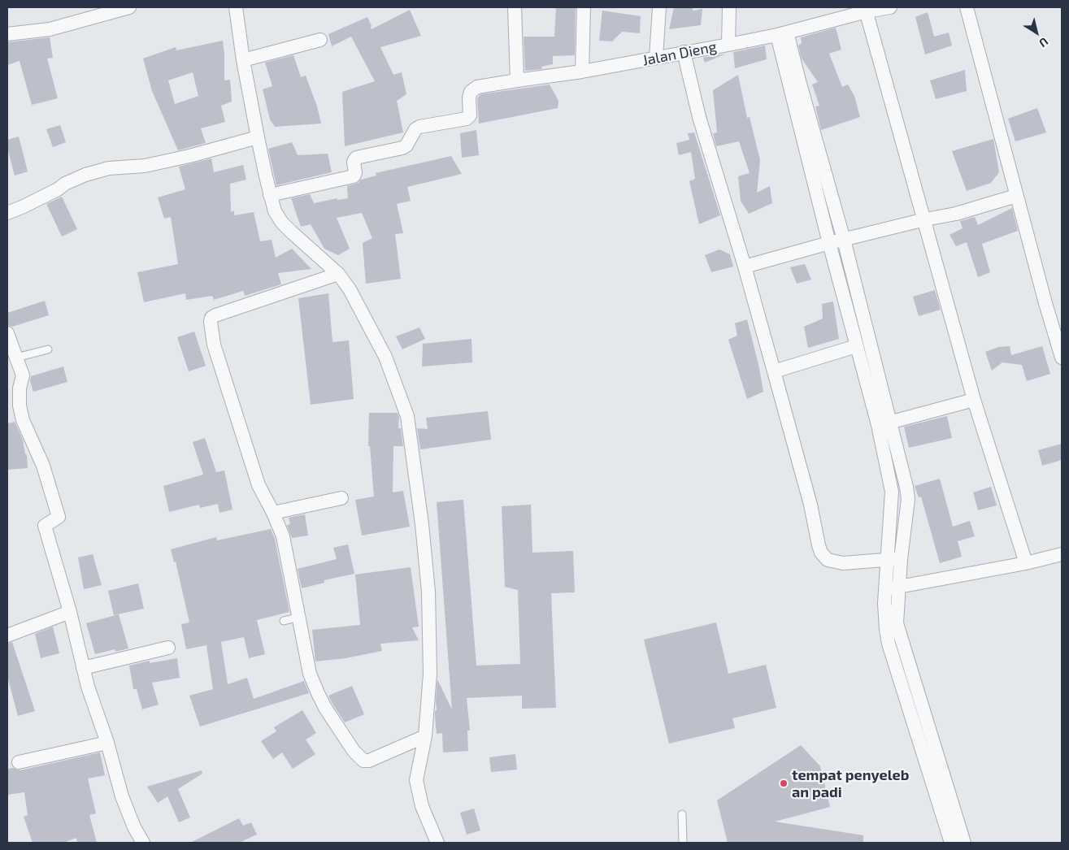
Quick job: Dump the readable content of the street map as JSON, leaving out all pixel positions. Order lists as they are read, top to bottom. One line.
{"streets":{"street":["Jalan Dieng"]},"places":["tempat penyeleb an padi"],"north":"bottom right"}
